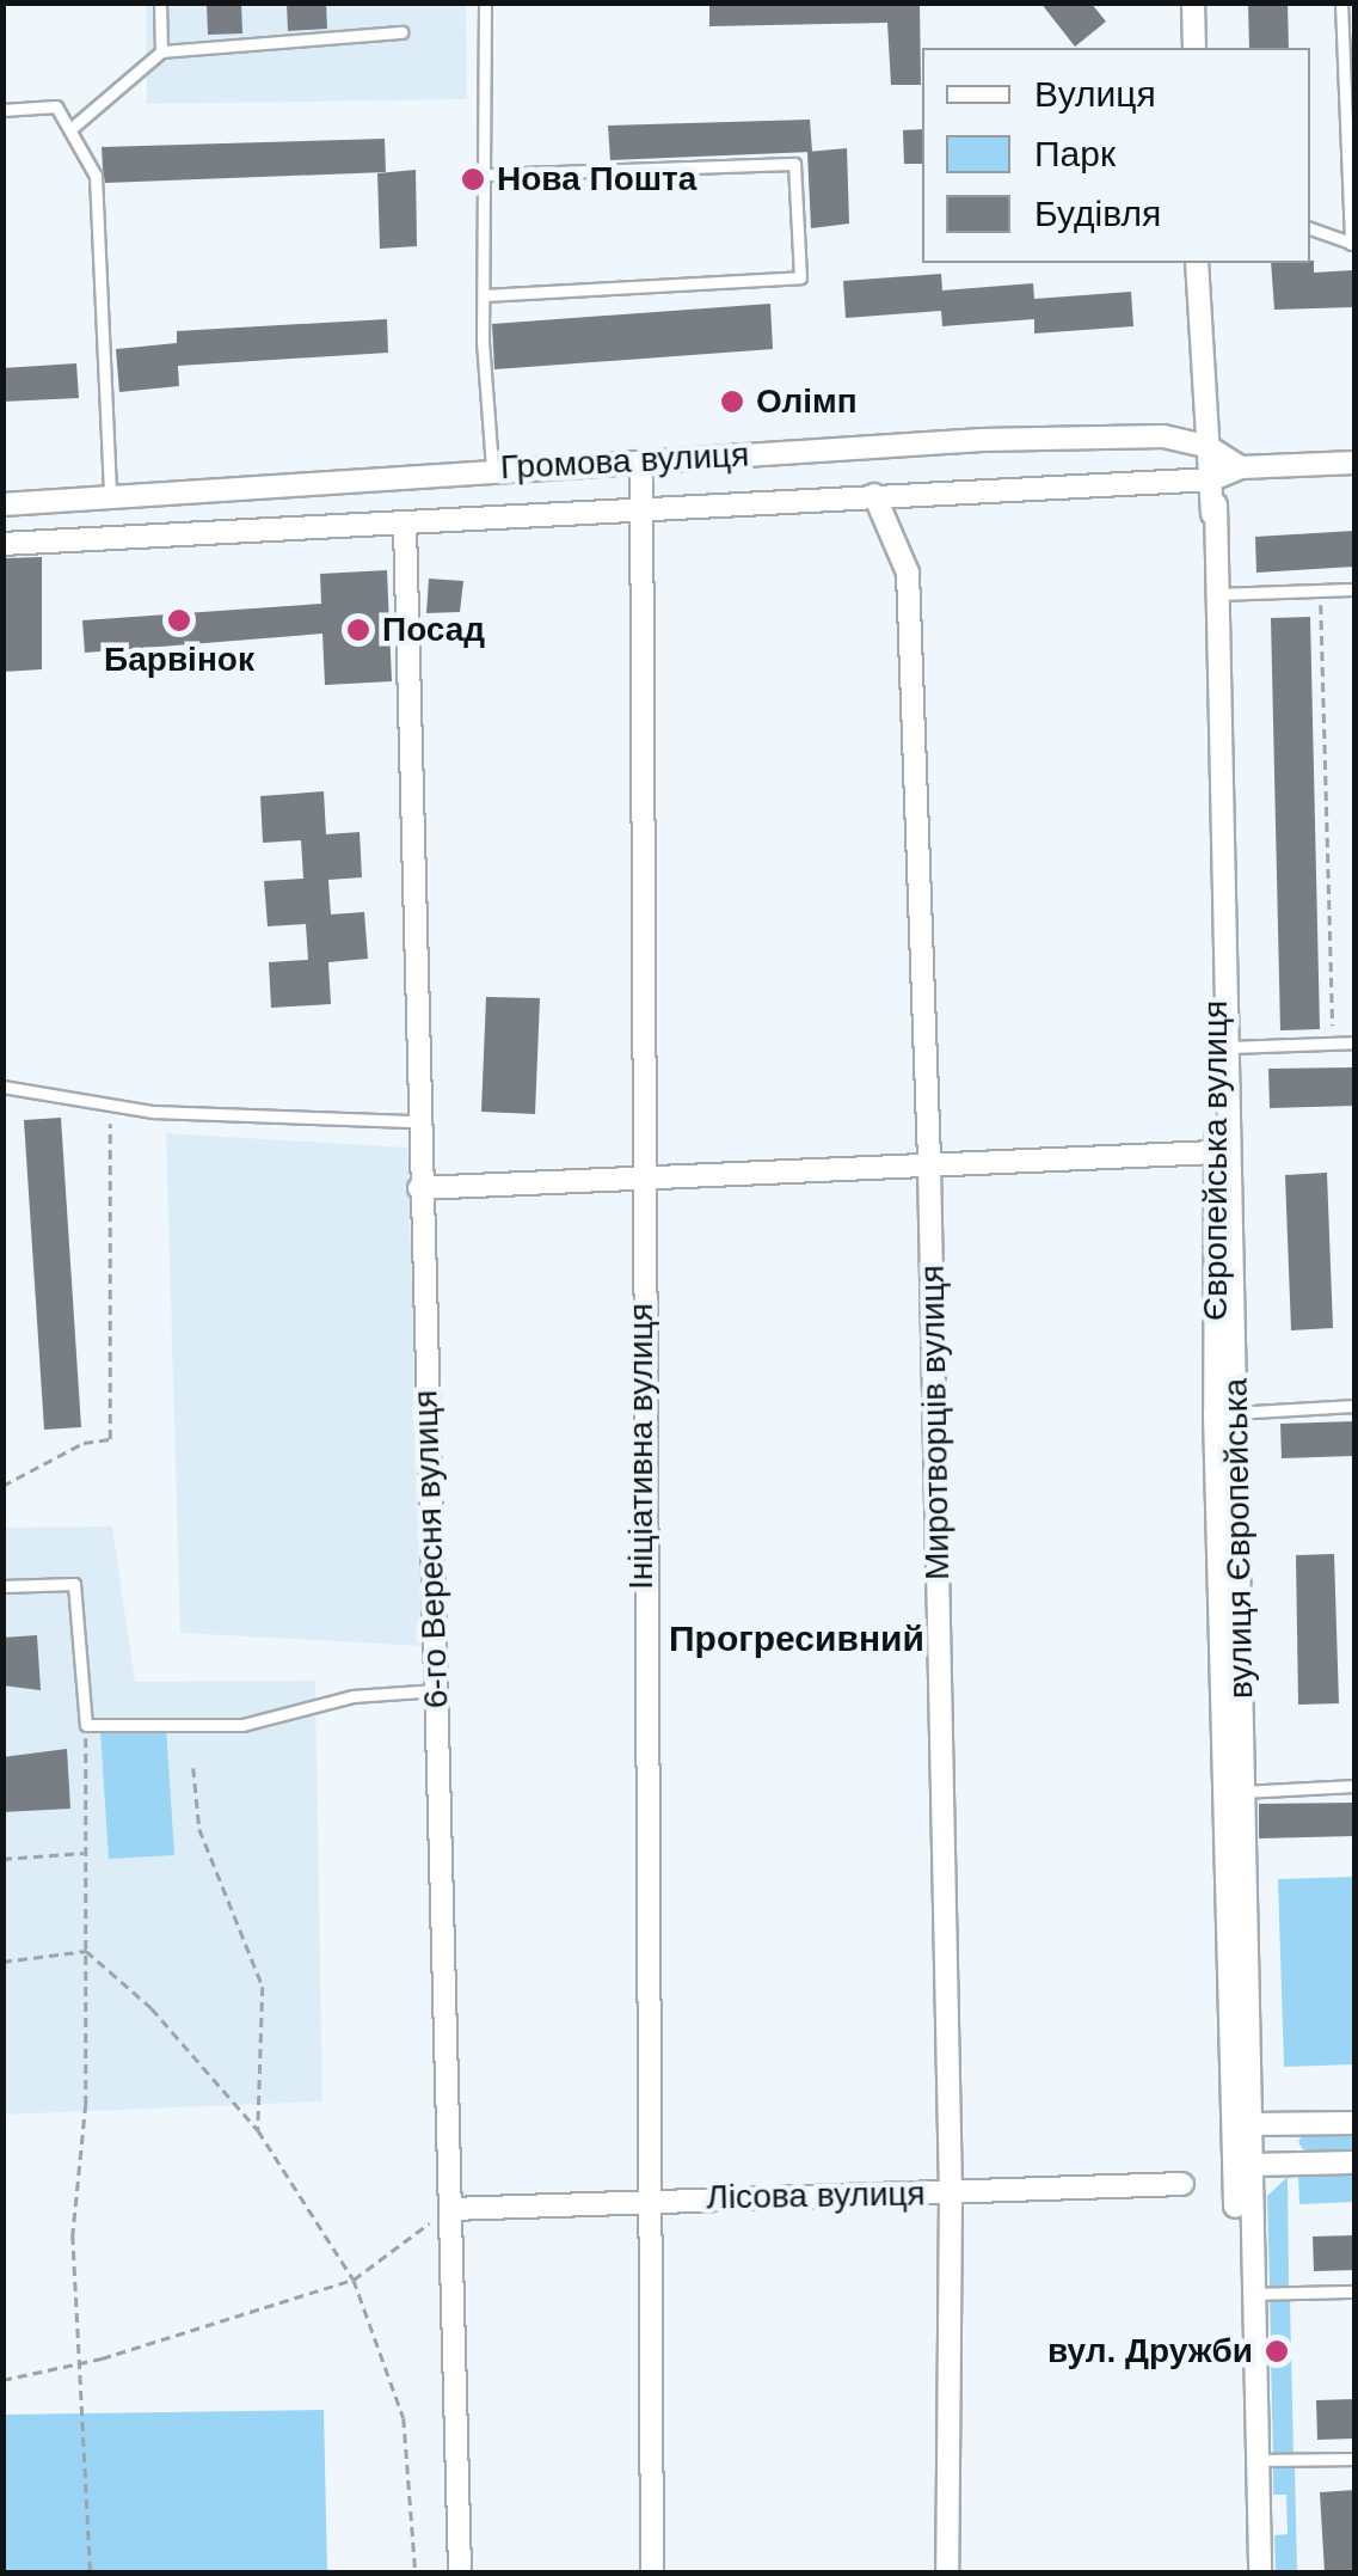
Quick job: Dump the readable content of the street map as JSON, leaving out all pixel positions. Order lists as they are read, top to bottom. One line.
{"streets":{"street":["Громова вулиця","Європейська вулиця","Миротворців вулиця","Ініціативна вулиця","вулиця Європейська","6-го Вересня вулиця","Лісова вулиця"]},"crossings":[["Громова вулиця","Європейська вулиця"],["Громова вулиця","Миротворців вулиця"],["Громова вулиця","Ініціативна вулиця"],["Громова вулиця","6-го Вересня вулиця"],["Миротворців вулиця","Лісова вулиця"],["Ініціативна вулиця","Лісова вулиця"],["6-го Вересня вулиця","Лісова вулиця"]],"districts":["Прогресивний"],"places":["Нова Пошта","Олімп","Барвінок","Посад","вул. Дружби"],"legend":["Вулиця","Парк","Будівля"]}
